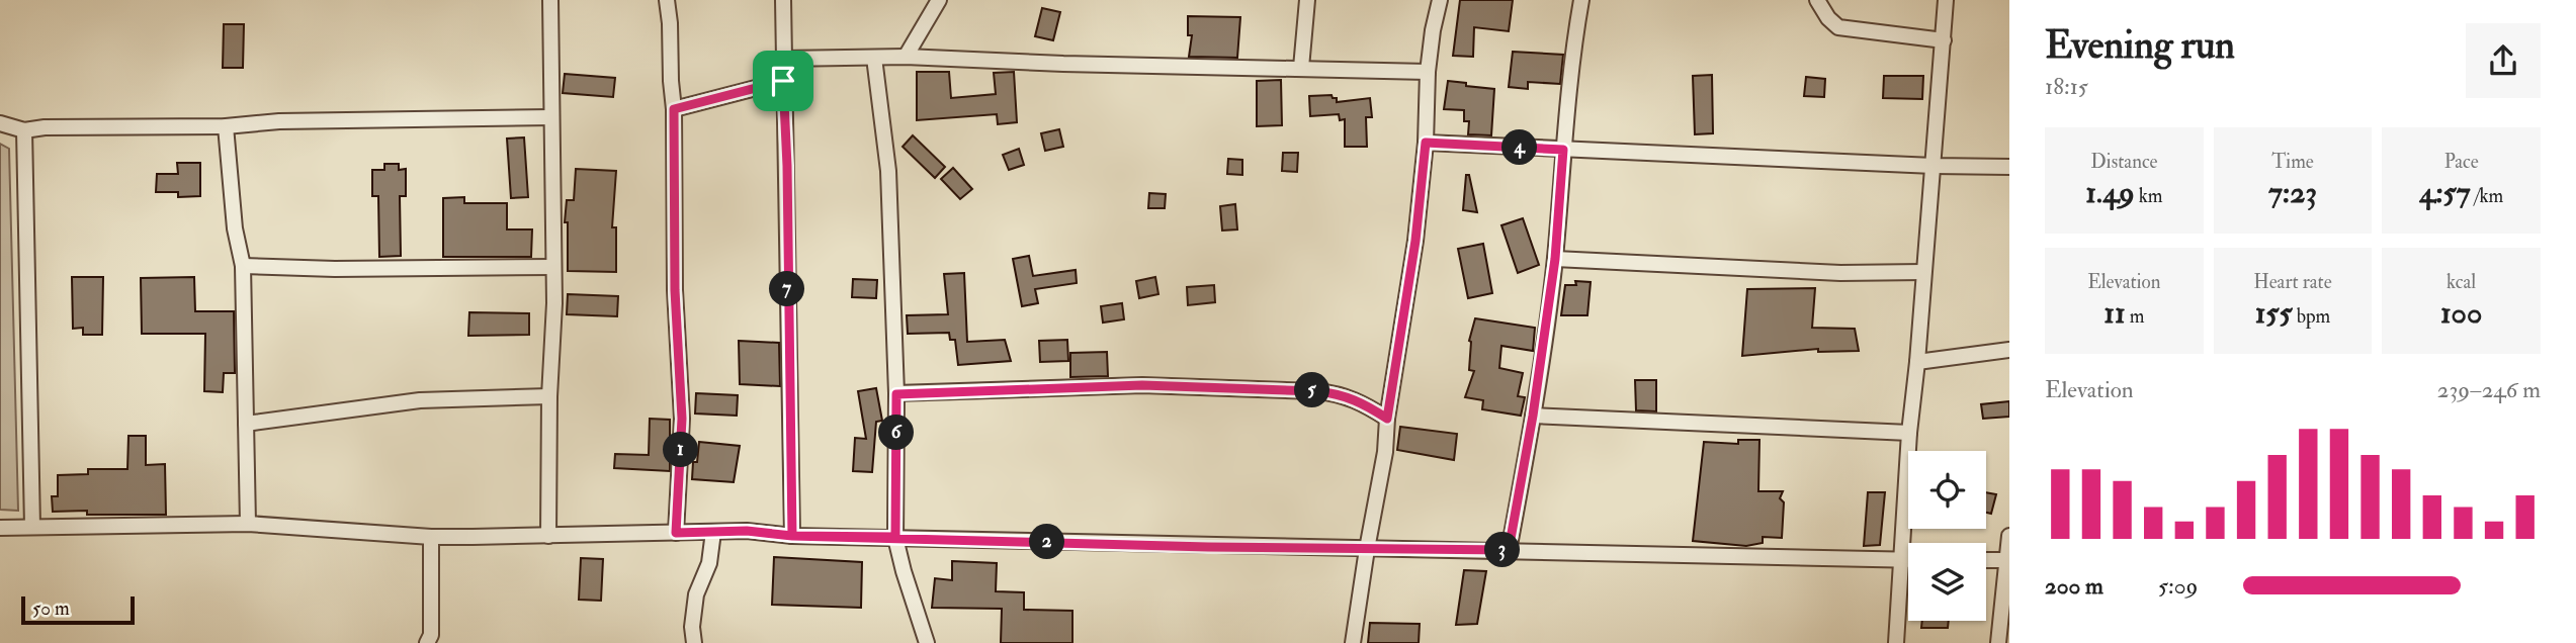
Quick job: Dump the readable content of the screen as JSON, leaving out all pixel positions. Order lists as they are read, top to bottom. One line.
{"scale_bar":"50 m","page":{"heading":["Evening run","18:15"],"stats":[["Distance","1.49 km"],["Time","7:23"],["Pace","4:57 /km"],["Elevation","11 m"],["Heart rate","155 bpm"],["kcal","100"]],"pins":["4","7","5","6","1","2","3"],"chart":["Elevation","239–246 m"],"list":[{"name":"200 m","note":"5:09"}],"scale":"50 m"}}
